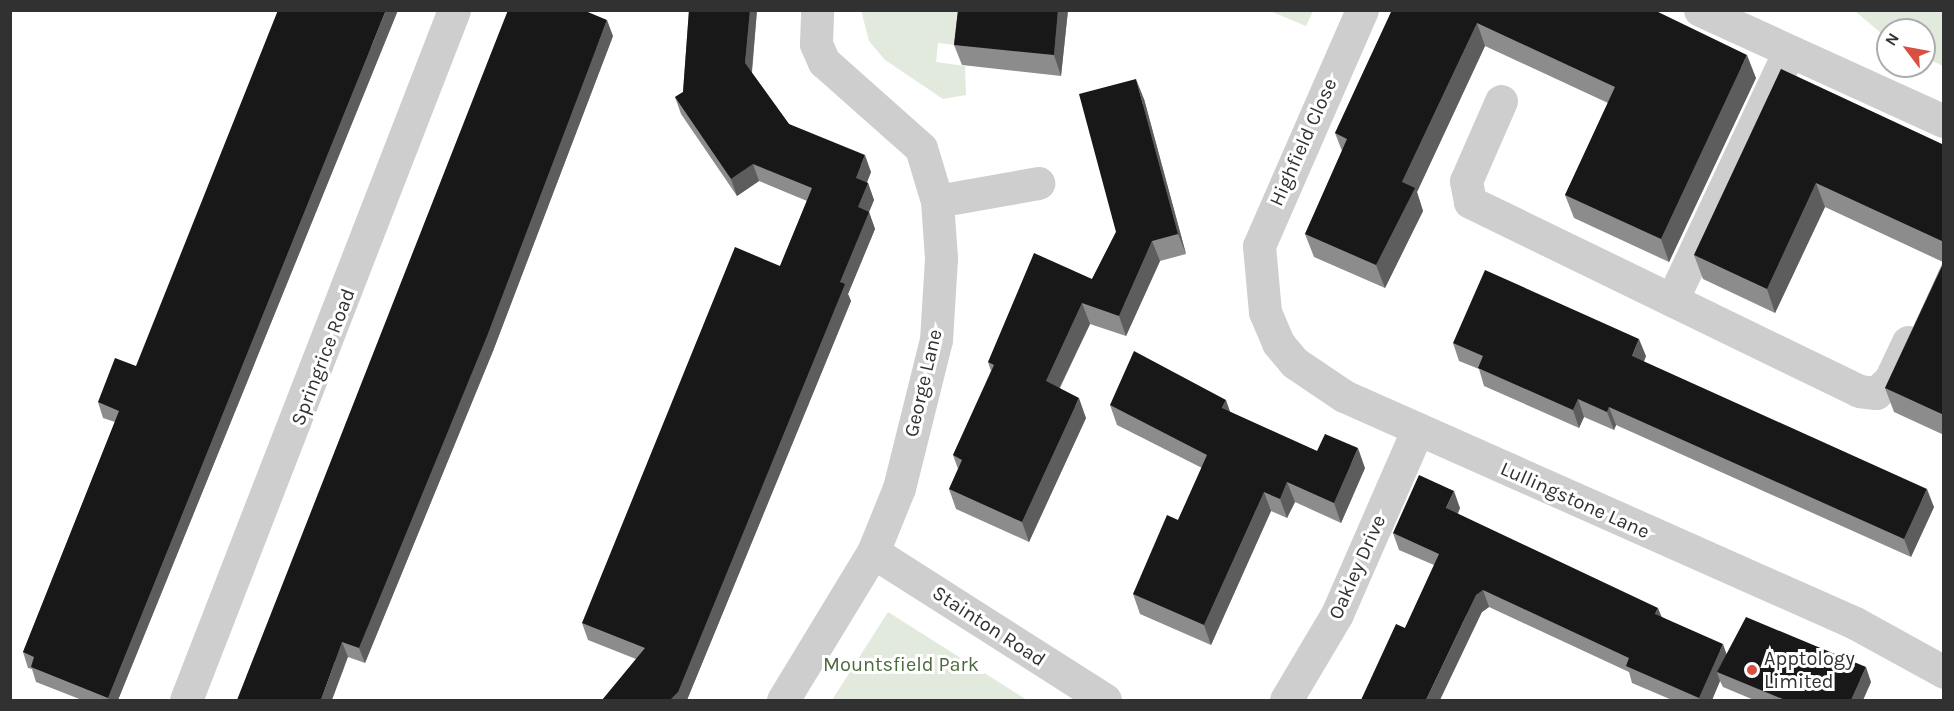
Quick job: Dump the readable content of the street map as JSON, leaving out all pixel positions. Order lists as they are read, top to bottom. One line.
{"streets":{"street":["Highfield Close","Springrice Road","George Lane","Lullingstone Lane","Oakley Drive","Stainton Road"]},"crossings":[["Highfield Close","Lullingstone Lane"],["George Lane","Stainton Road"],["Lullingstone Lane","Oakley Drive"]],"parks":["Mountsfield Park"],"places":["Apptology Limited"],"north":"top left"}
